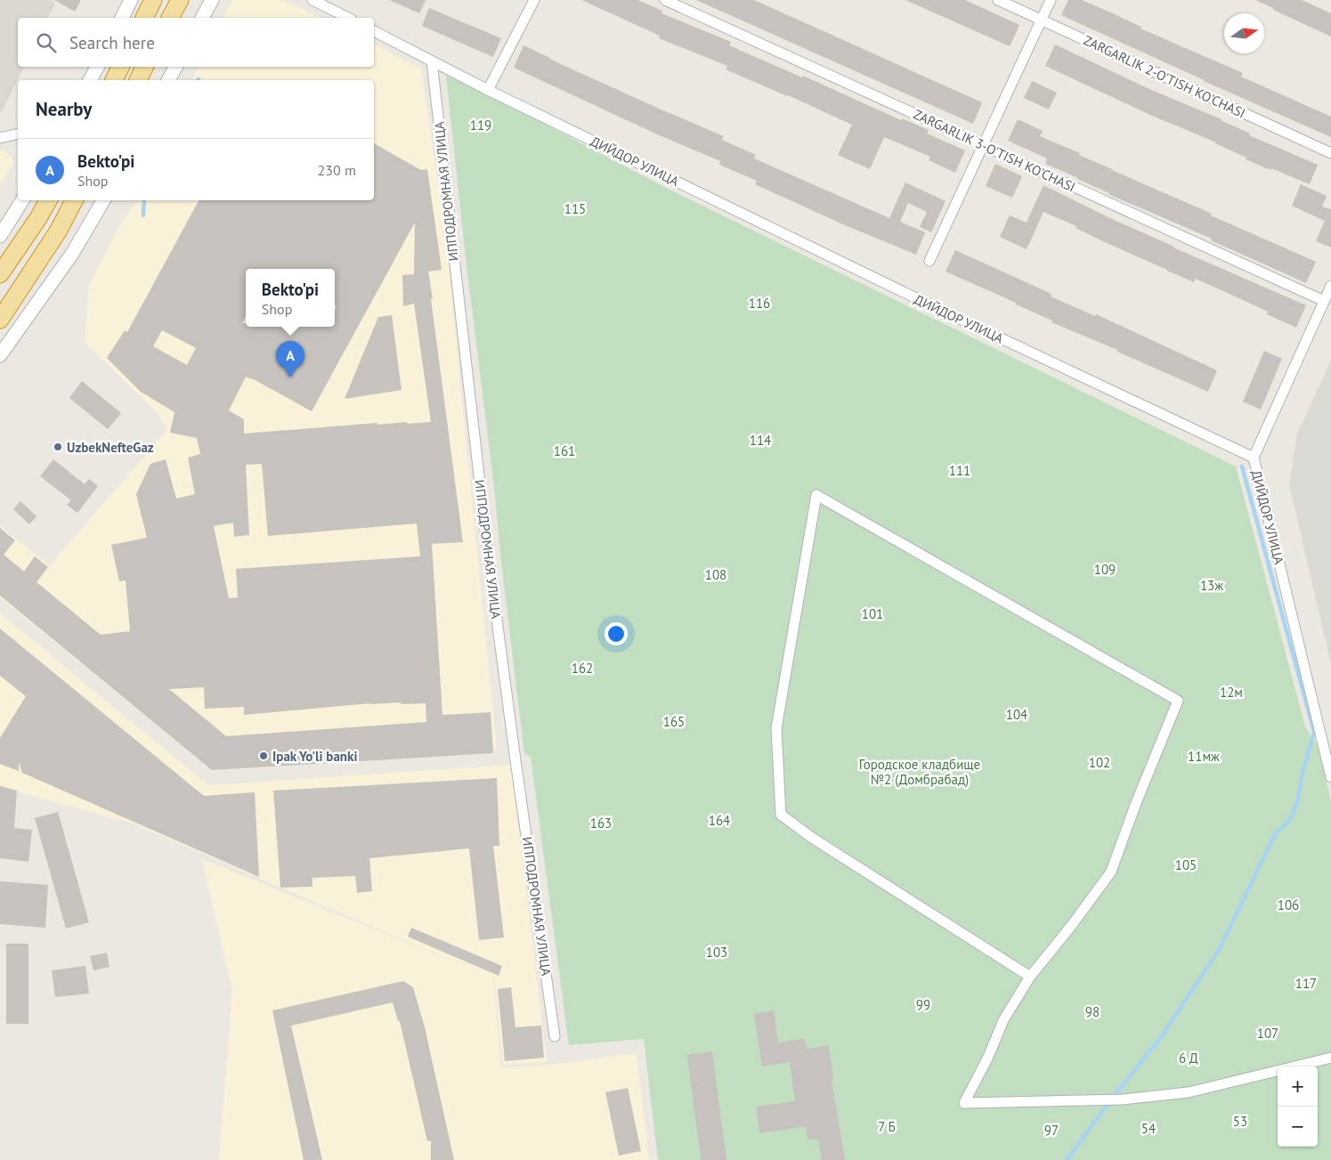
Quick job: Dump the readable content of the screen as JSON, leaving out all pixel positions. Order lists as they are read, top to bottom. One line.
{"streets":{"street":["ZARGARLIK 2-O'TISH KO'CHASI","ZARGARLIK 3-O'TISH KO'CHASI","ДИЙДОР УЛИЦА","ИППОДРОМНАЯ УЛИЦА"]},"crossings":[["ДИЙДОР УЛИЦА","ИППОДРОМНАЯ УЛИЦА"]],"parks":["119","115","116","114","161","111","109","108","13ж","101","162","12м","104","165","11мж","102","Городское кладбище №2 (Домбрабад)","164","163","105","106","103","117","99","98","107","6 Д","53","7 Б","54","97"],"places":["UzbekNefteGaz","Ipak Yo'li banki"],"north":"right","page":{"search":"Search here","heading":"Nearby","list":[{"mark":"A","name":"Bekto'pi","note":"Shop","value":"230 m"}],"popup":["Bekto'pi","Shop"],"pins":"A","map_buttons":["+","−"]}}
